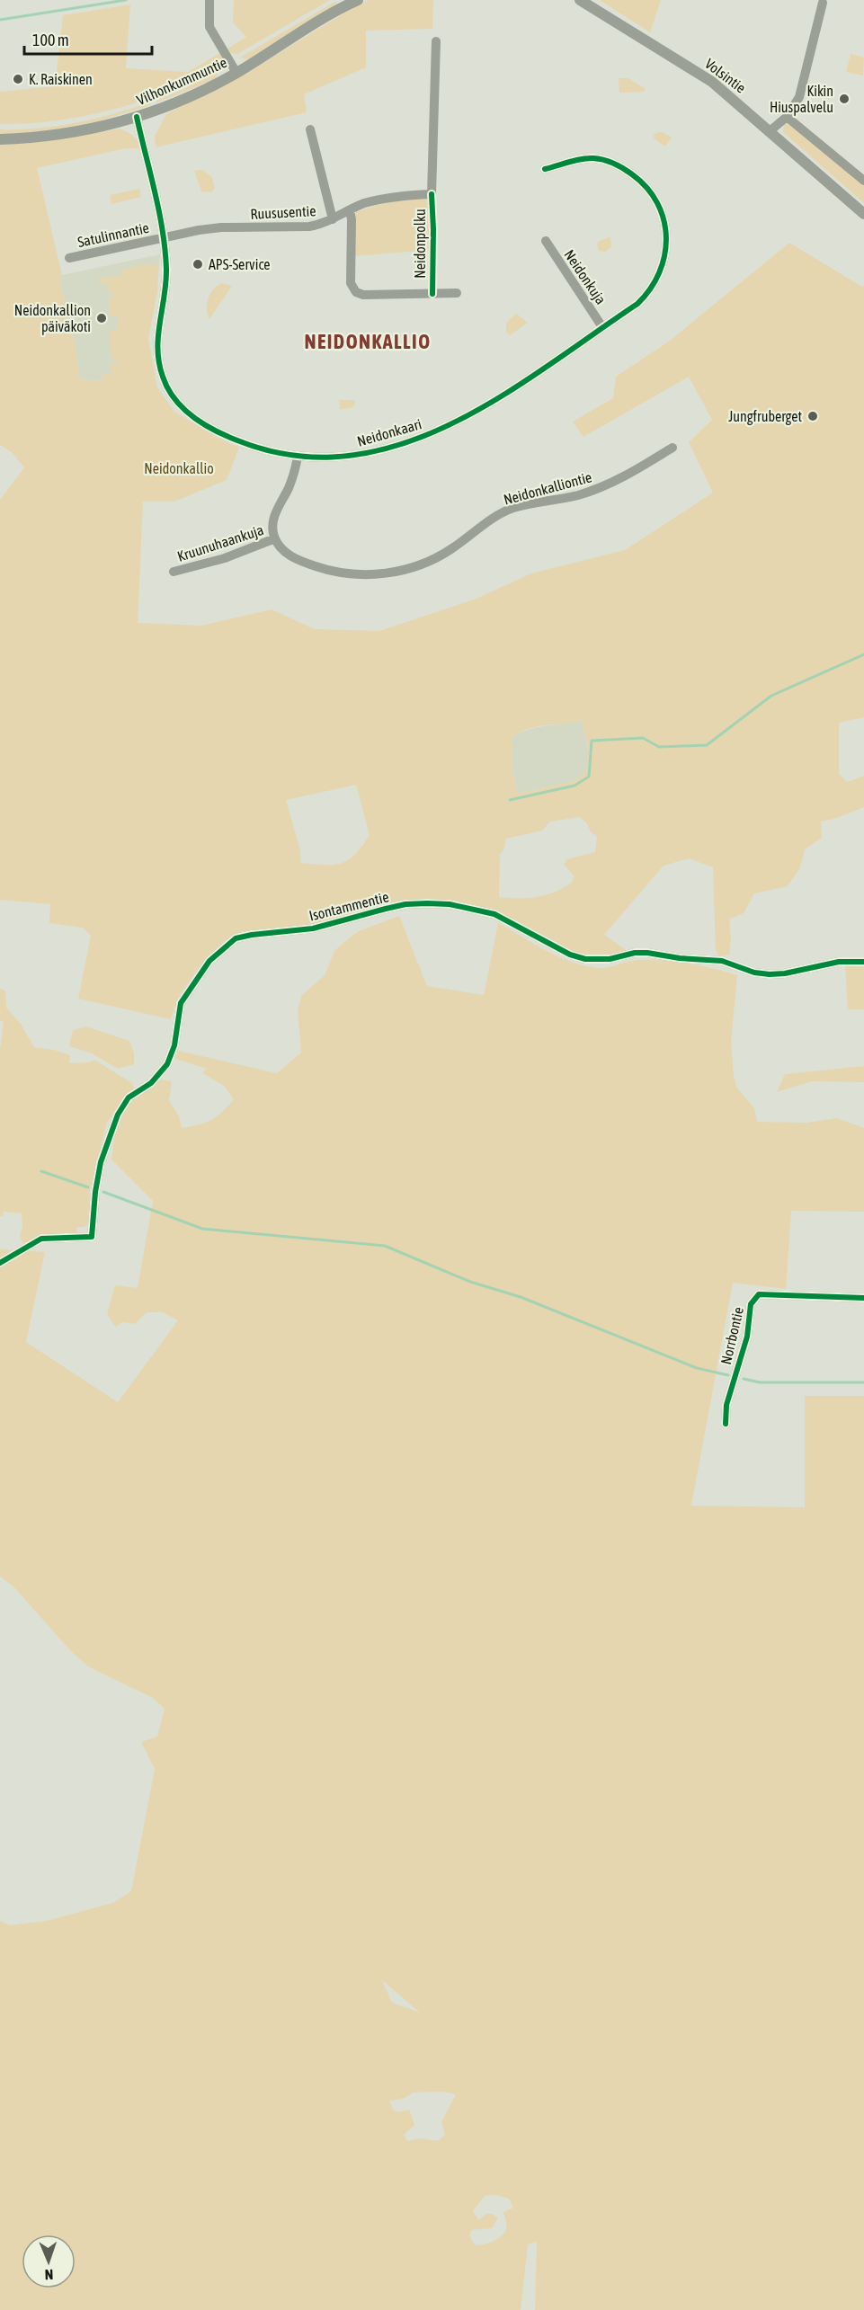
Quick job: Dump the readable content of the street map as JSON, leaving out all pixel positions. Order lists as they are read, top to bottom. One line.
{"streets":{"street":["Volsintie","Vilhonkummuntie","Ruususentie","Satulinnantie","Neidonpolku","Neidonkuja","Neidonkaari","Neidonkalliontie","Kruunuhaankuja","Isontammentie","Norrbontie"]},"crossings":[["Vilhonkummuntie","Neidonkaari"],["Ruususentie","Satulinnantie"],["Ruususentie","Neidonpolku"],["Ruususentie","Neidonkaari"],["Satulinnantie","Neidonkaari"],["Neidonkuja","Neidonkaari"],["Neidonkalliontie","Kruunuhaankuja"]],"districts":["NEIDONKALLIO"],"parks":["Neidonkallio"],"places":["K. Raiskinen","Kikin Hiuspalvelu","APS-Service","Neidonkallion päiväkoti","Jungfruberget"],"scale_bar":"100 m","north":"bottom"}
